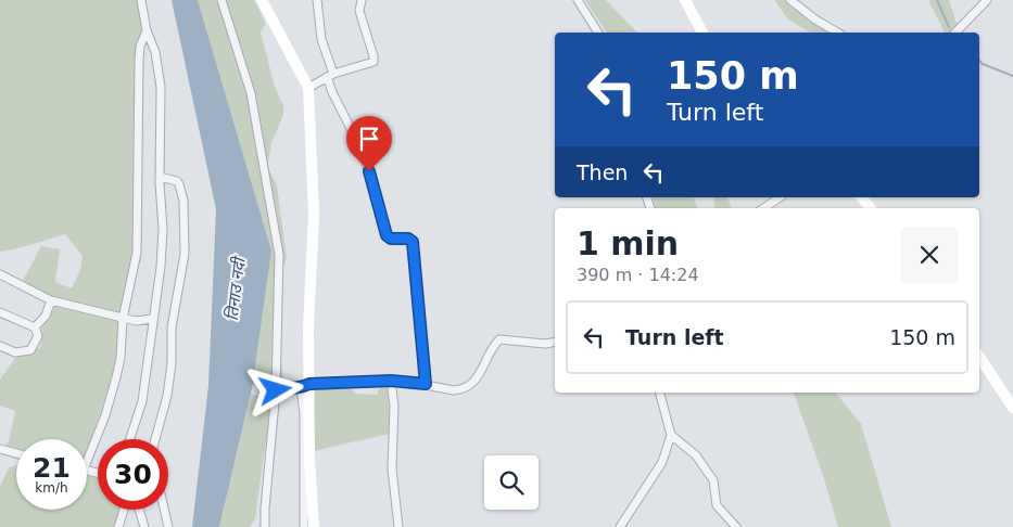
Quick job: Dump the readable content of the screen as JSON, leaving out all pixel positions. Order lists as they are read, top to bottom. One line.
{"water":["तिनाउ नदी"],"page":{"turn":["150 m","Turn left"],"then":"Then","heading":["1 min","390 m · 14:24"],"list":[{"name":"Turn left","value":"150 m"}],"speed":"21 km/h","limit":"30"}}
